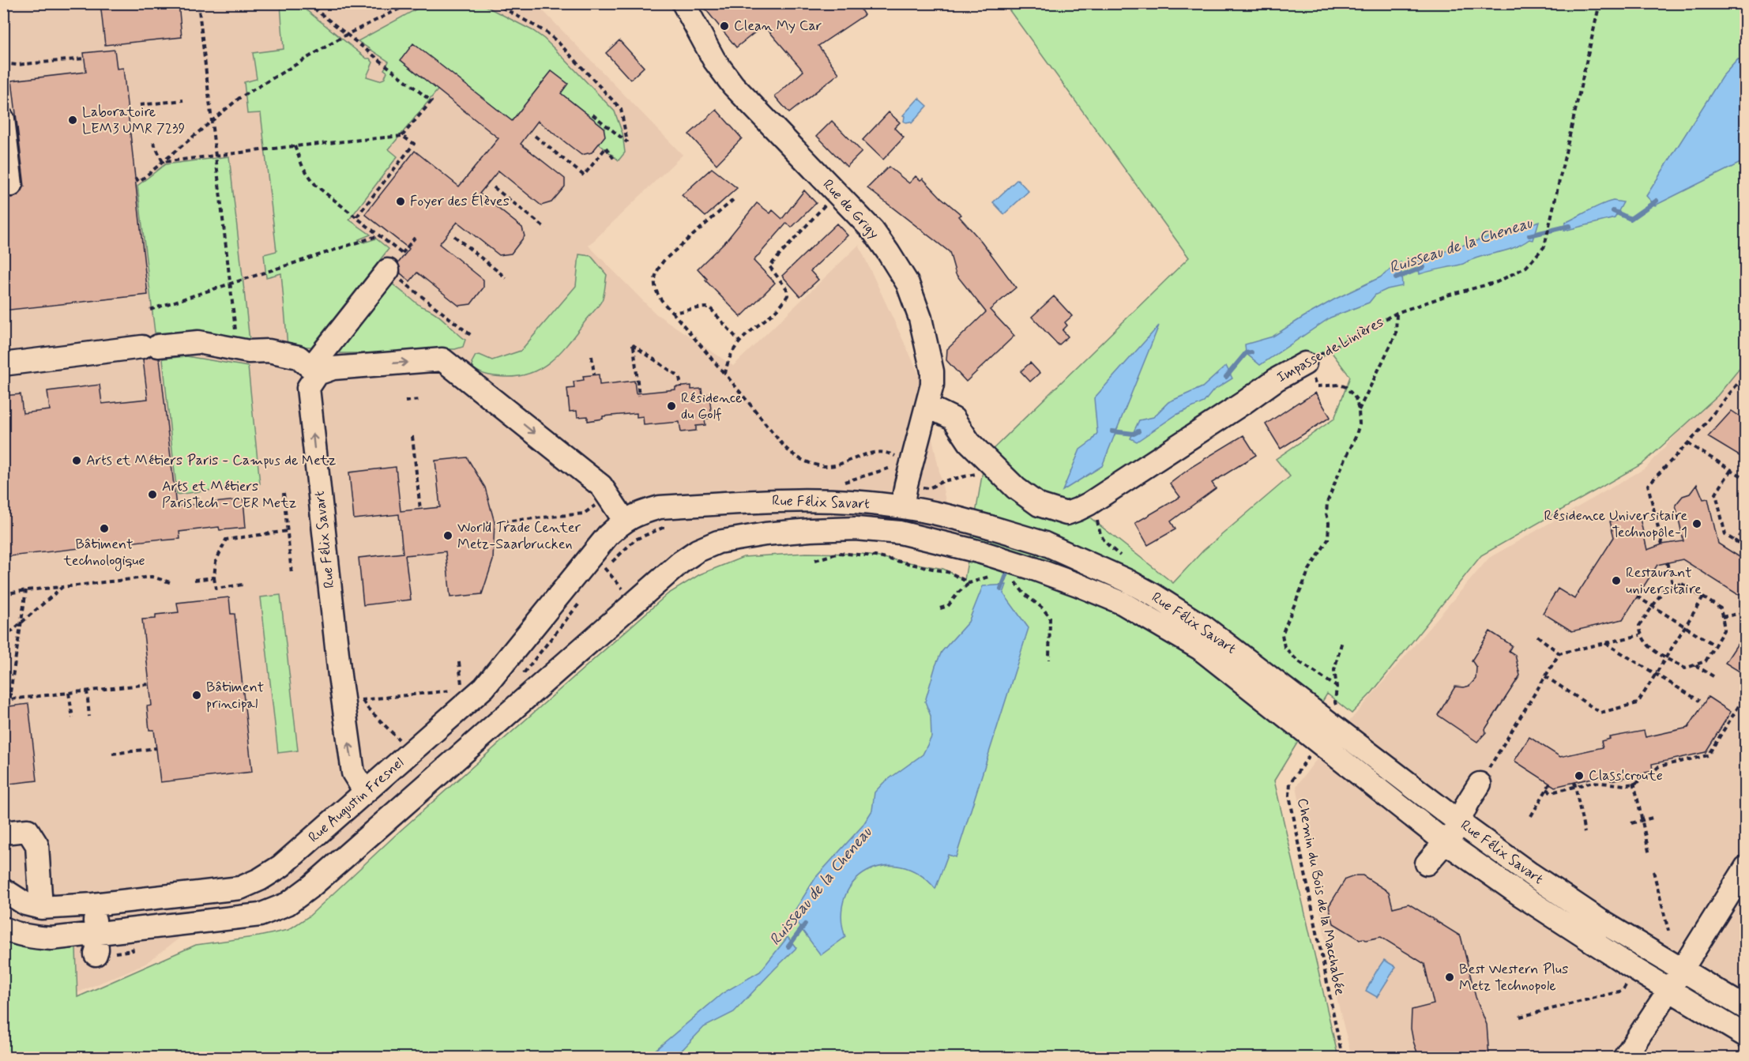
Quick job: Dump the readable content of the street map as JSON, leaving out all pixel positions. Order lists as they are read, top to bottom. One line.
{"streets":{"street":["Rue de Grigy","Impasse de Linières","Rue Félix Savart","Rue Augustin Fresnel"],"path":["Chemin du Bois de la Macchabée"]},"crossings":[["Rue de Grigy","Impasse de Linières"],["Rue de Grigy","Rue Félix Savart"],["Rue Félix Savart","Rue Augustin Fresnel"]],"water":["Ruisseau de la Cheneau"],"places":["Clean My Car","Laboratoire LEM3 UMR 7239","Foyer des Élèves","Résidence du Golf","Arts et Métiers Paris - Campus de Metz","Arts et Métiers ParisTech - CER Metz","Résidence Universitaire Technopôle-1","Bâtiment technologique","World Trade Center Metz-Saarbrucken","Restaurant universitaire","Bâtiment principal","Class'croute","Best Western Plus Metz Technopole"]}
